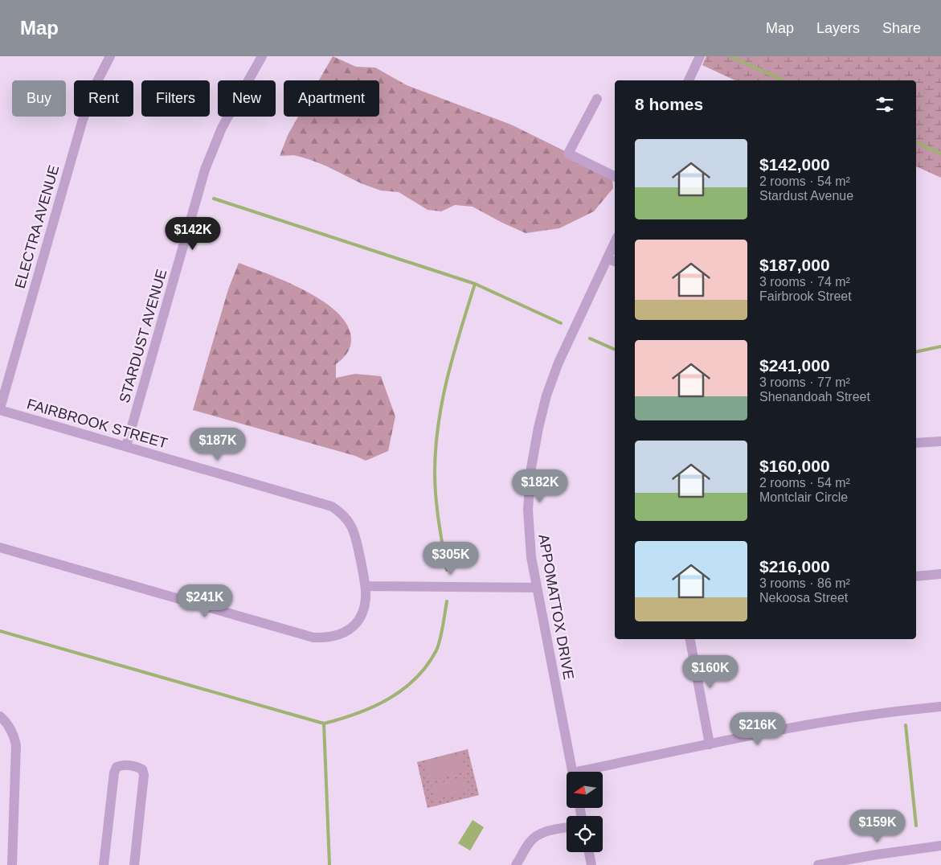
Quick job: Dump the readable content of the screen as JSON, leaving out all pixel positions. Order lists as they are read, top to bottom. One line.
{"streets":{"street":["ELECTRA AVENUE","STARDUST AVENUE","FAIRBROOK STREET","APPOMATTOX DRIVE"]},"crossings":[["ELECTRA AVENUE","FAIRBROOK STREET"],["STARDUST AVENUE","FAIRBROOK STREET"]],"north":"left","page":{"header":"Map","nav":["Map","Layers","Share"],"chip":["Buy","Rent","Filters","New","Apartment"],"heading":"8 homes","list":[{"name":"$142,000","note":"2 rooms · 54 m² · Stardust Avenue"},{"name":"$187,000","note":"3 rooms · 74 m² · Fairbrook Street"},{"name":"$241,000","note":"3 rooms · 77 m² · Shenandoah Street"},{"name":"$160,000","note":"2 rooms · 54 m² · Montclair Circle"},{"name":"$216,000","note":"3 rooms · 86 m² · Nekoosa Street"}],"price":["$142K","$187K","$182K","$305K","$241K","$160K","$216K","$159K"]}}
